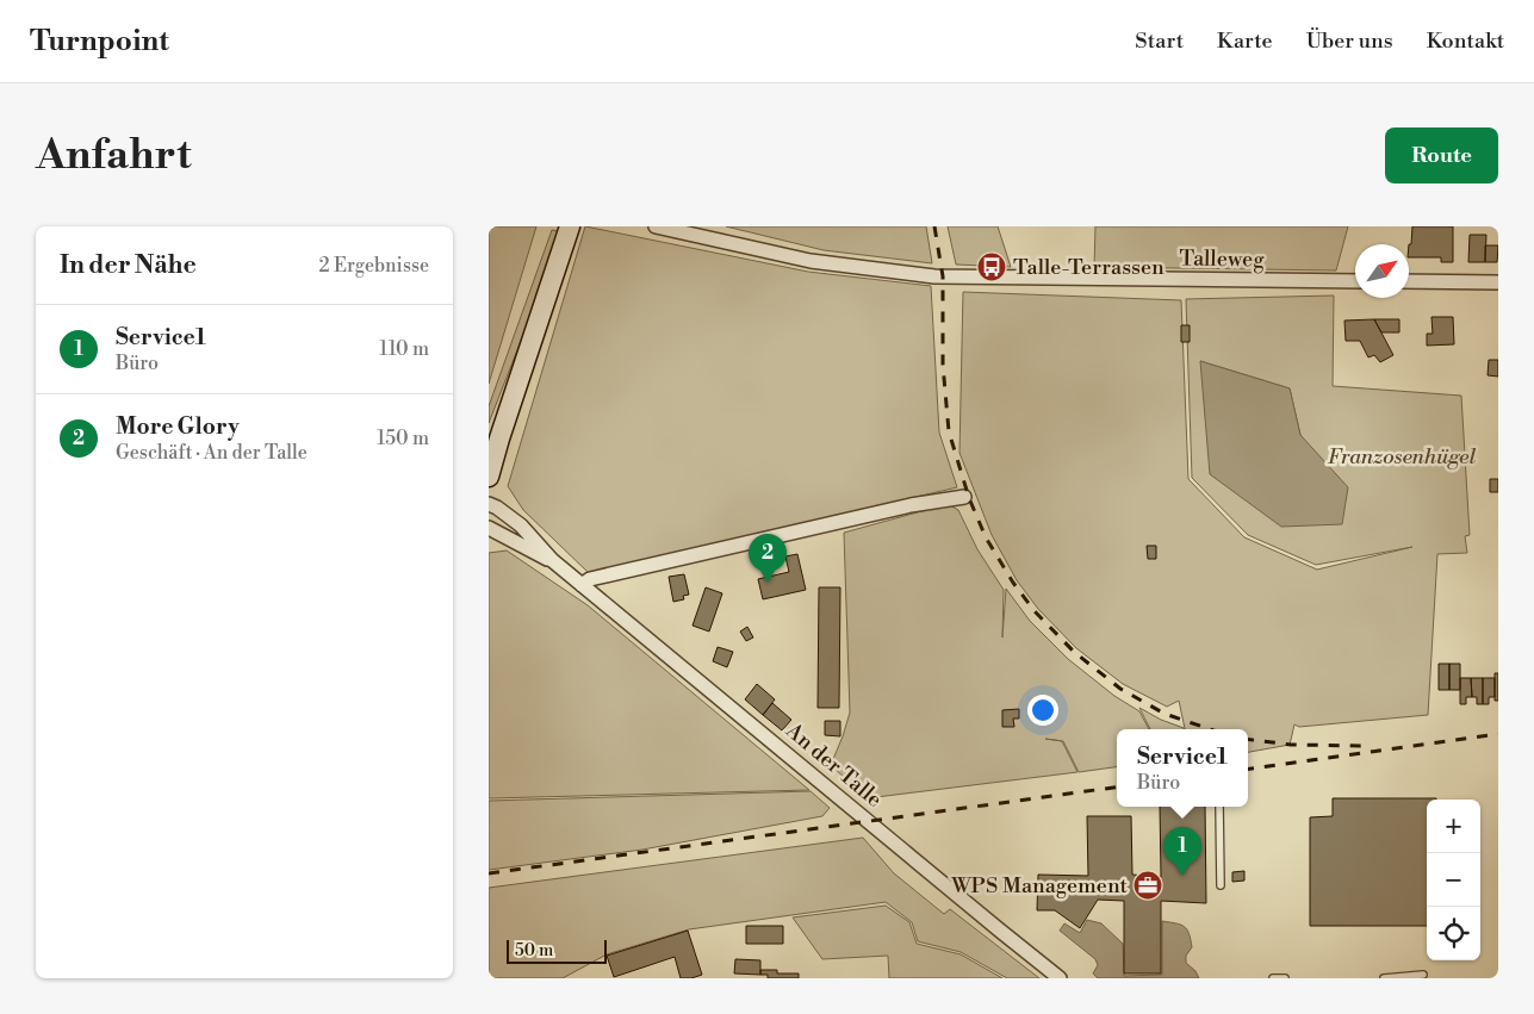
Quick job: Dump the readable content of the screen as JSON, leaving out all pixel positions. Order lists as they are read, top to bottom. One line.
{"streets":{"street":["Talleweg","An der Talle"]},"parks":["Franzosenhügel"],"places":{"bus stop":["Talle-Terrassen"],"office":["WPS Management"]},"scale_bar":"50 m","north":"top right","page":{"header":"Turnpoint","nav":["Start","Karte","Über uns","Kontakt"],"buttons":"Route","title":"Anfahrt","heading":["In der Nähe","2 Ergebnisse"],"list":[{"mark":"1","name":"Service1","note":"Büro","value":"110 m"},{"mark":"2","name":"More Glory","note":"Geschäft · An der Talle","value":"150 m"}],"pins":["2","1"],"popup":["Service1","Büro"],"map_buttons":["+","−"],"scale":"50 m"}}
